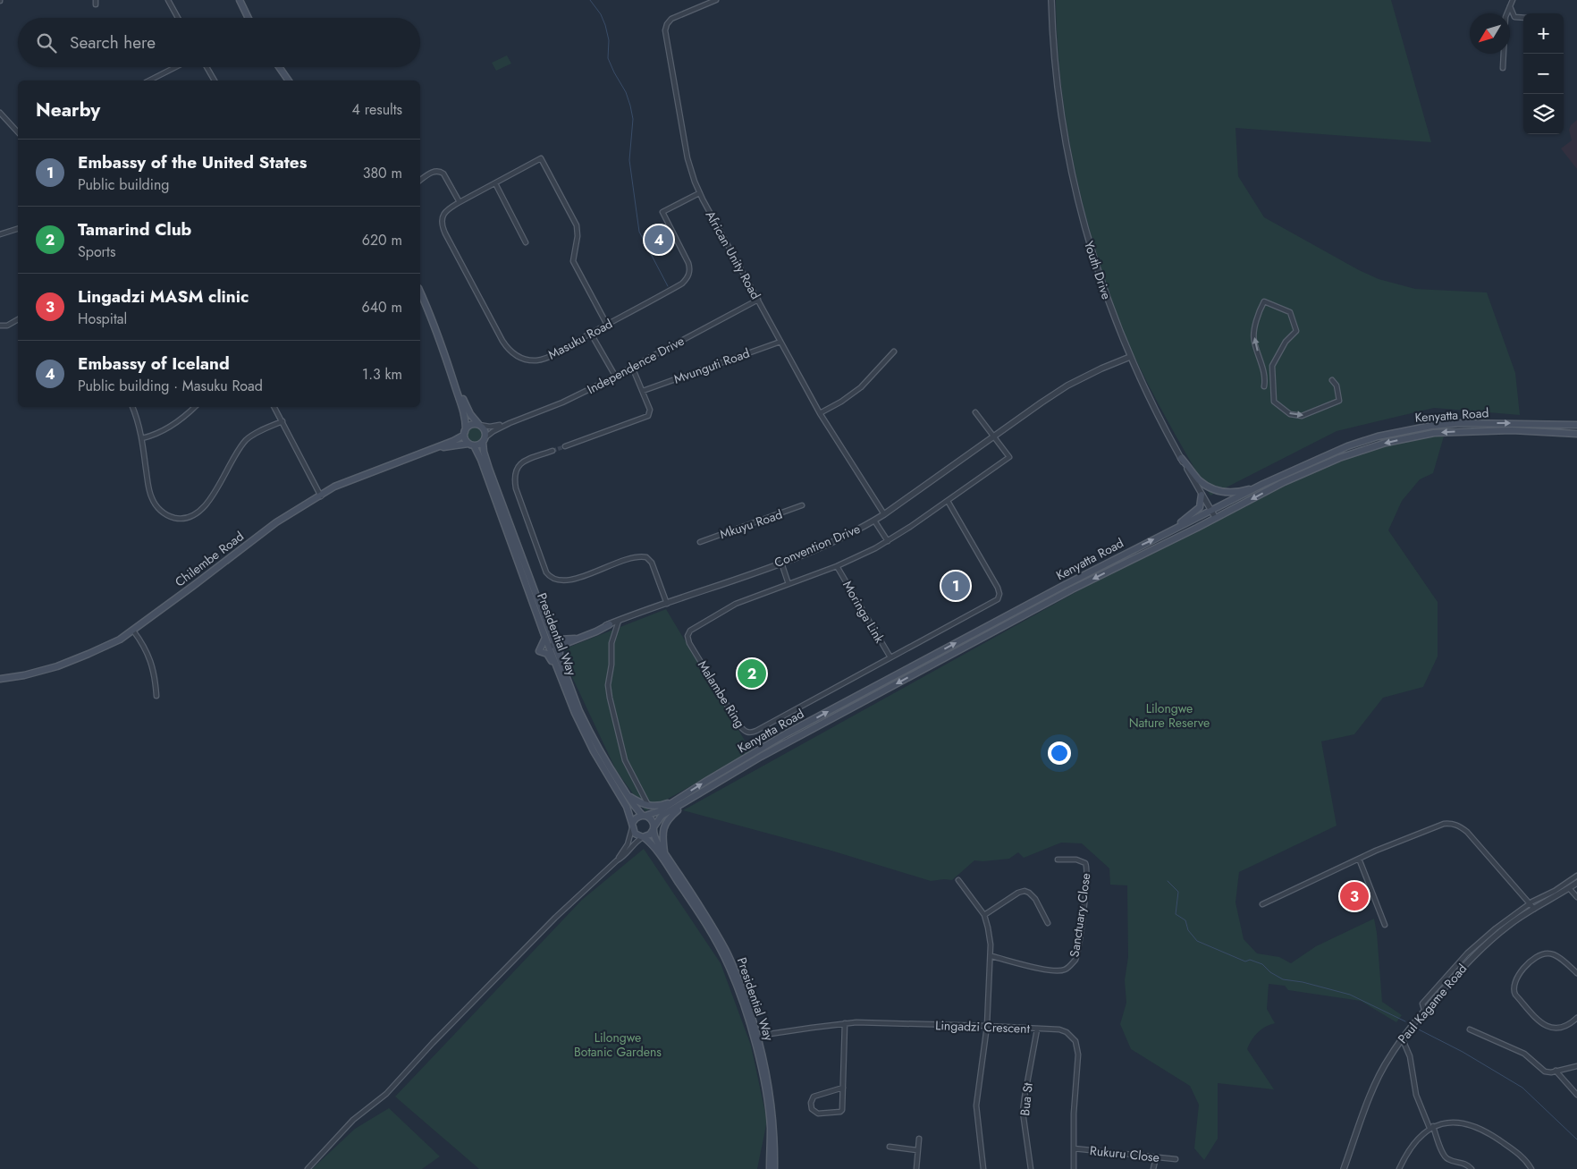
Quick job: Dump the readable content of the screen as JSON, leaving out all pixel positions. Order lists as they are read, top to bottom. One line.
{"streets":{"main road":["Kenyatta Road","Chilembe Road","Presidential Way"],"street":["African Unity Road","Youth Drive","Masuku Road","Independence Drive","Mvunguti Road","Mkuyu Road","Convention Drive","Moringa Link","Malambe Ring","Sanctuary Close","Paul Kagame Road","Lingadzi Crescent","Bua St","Rukuru Close"]},"crossings":[["African Unity Road","Masuku Road"],["African Unity Road","Independence Drive"],["African Unity Road","Mvunguti Road"],["African Unity Road","Convention Drive"],["Youth Drive","Kenyatta Road"],["Youth Drive","Convention Drive"],["Independence Drive","Presidential Way"],["Kenyatta Road","Presidential Way"],["Convention Drive","Presidential Way"],["Convention Drive","Malambe Ring"],["Moringa Link","Malambe Ring"],["Presidential Way","Lingadzi Crescent"],["Lingadzi Crescent","Bua St"],["Lingadzi Crescent","Rukuru Close"]],"parks":["Lilongwe Nature Reserve","Lilongwe Botanic Gardens"],"north":"bottom left","page":{"map_buttons":["+","−"],"search":"Search here","heading":["Nearby","4 results"],"list":[{"mark":"1","name":"Embassy of the United States","note":"Public building","value":"380 m"},{"mark":"2","name":"Tamarind Club","note":"Sports","value":"620 m"},{"mark":"3","name":"Lingadzi MASM clinic","note":"Hospital","value":"640 m"},{"mark":"4","name":"Embassy of Iceland","note":"Public building · Masuku Road","value":"1.3 km"}],"pins":["4","1","2","3"]}}
